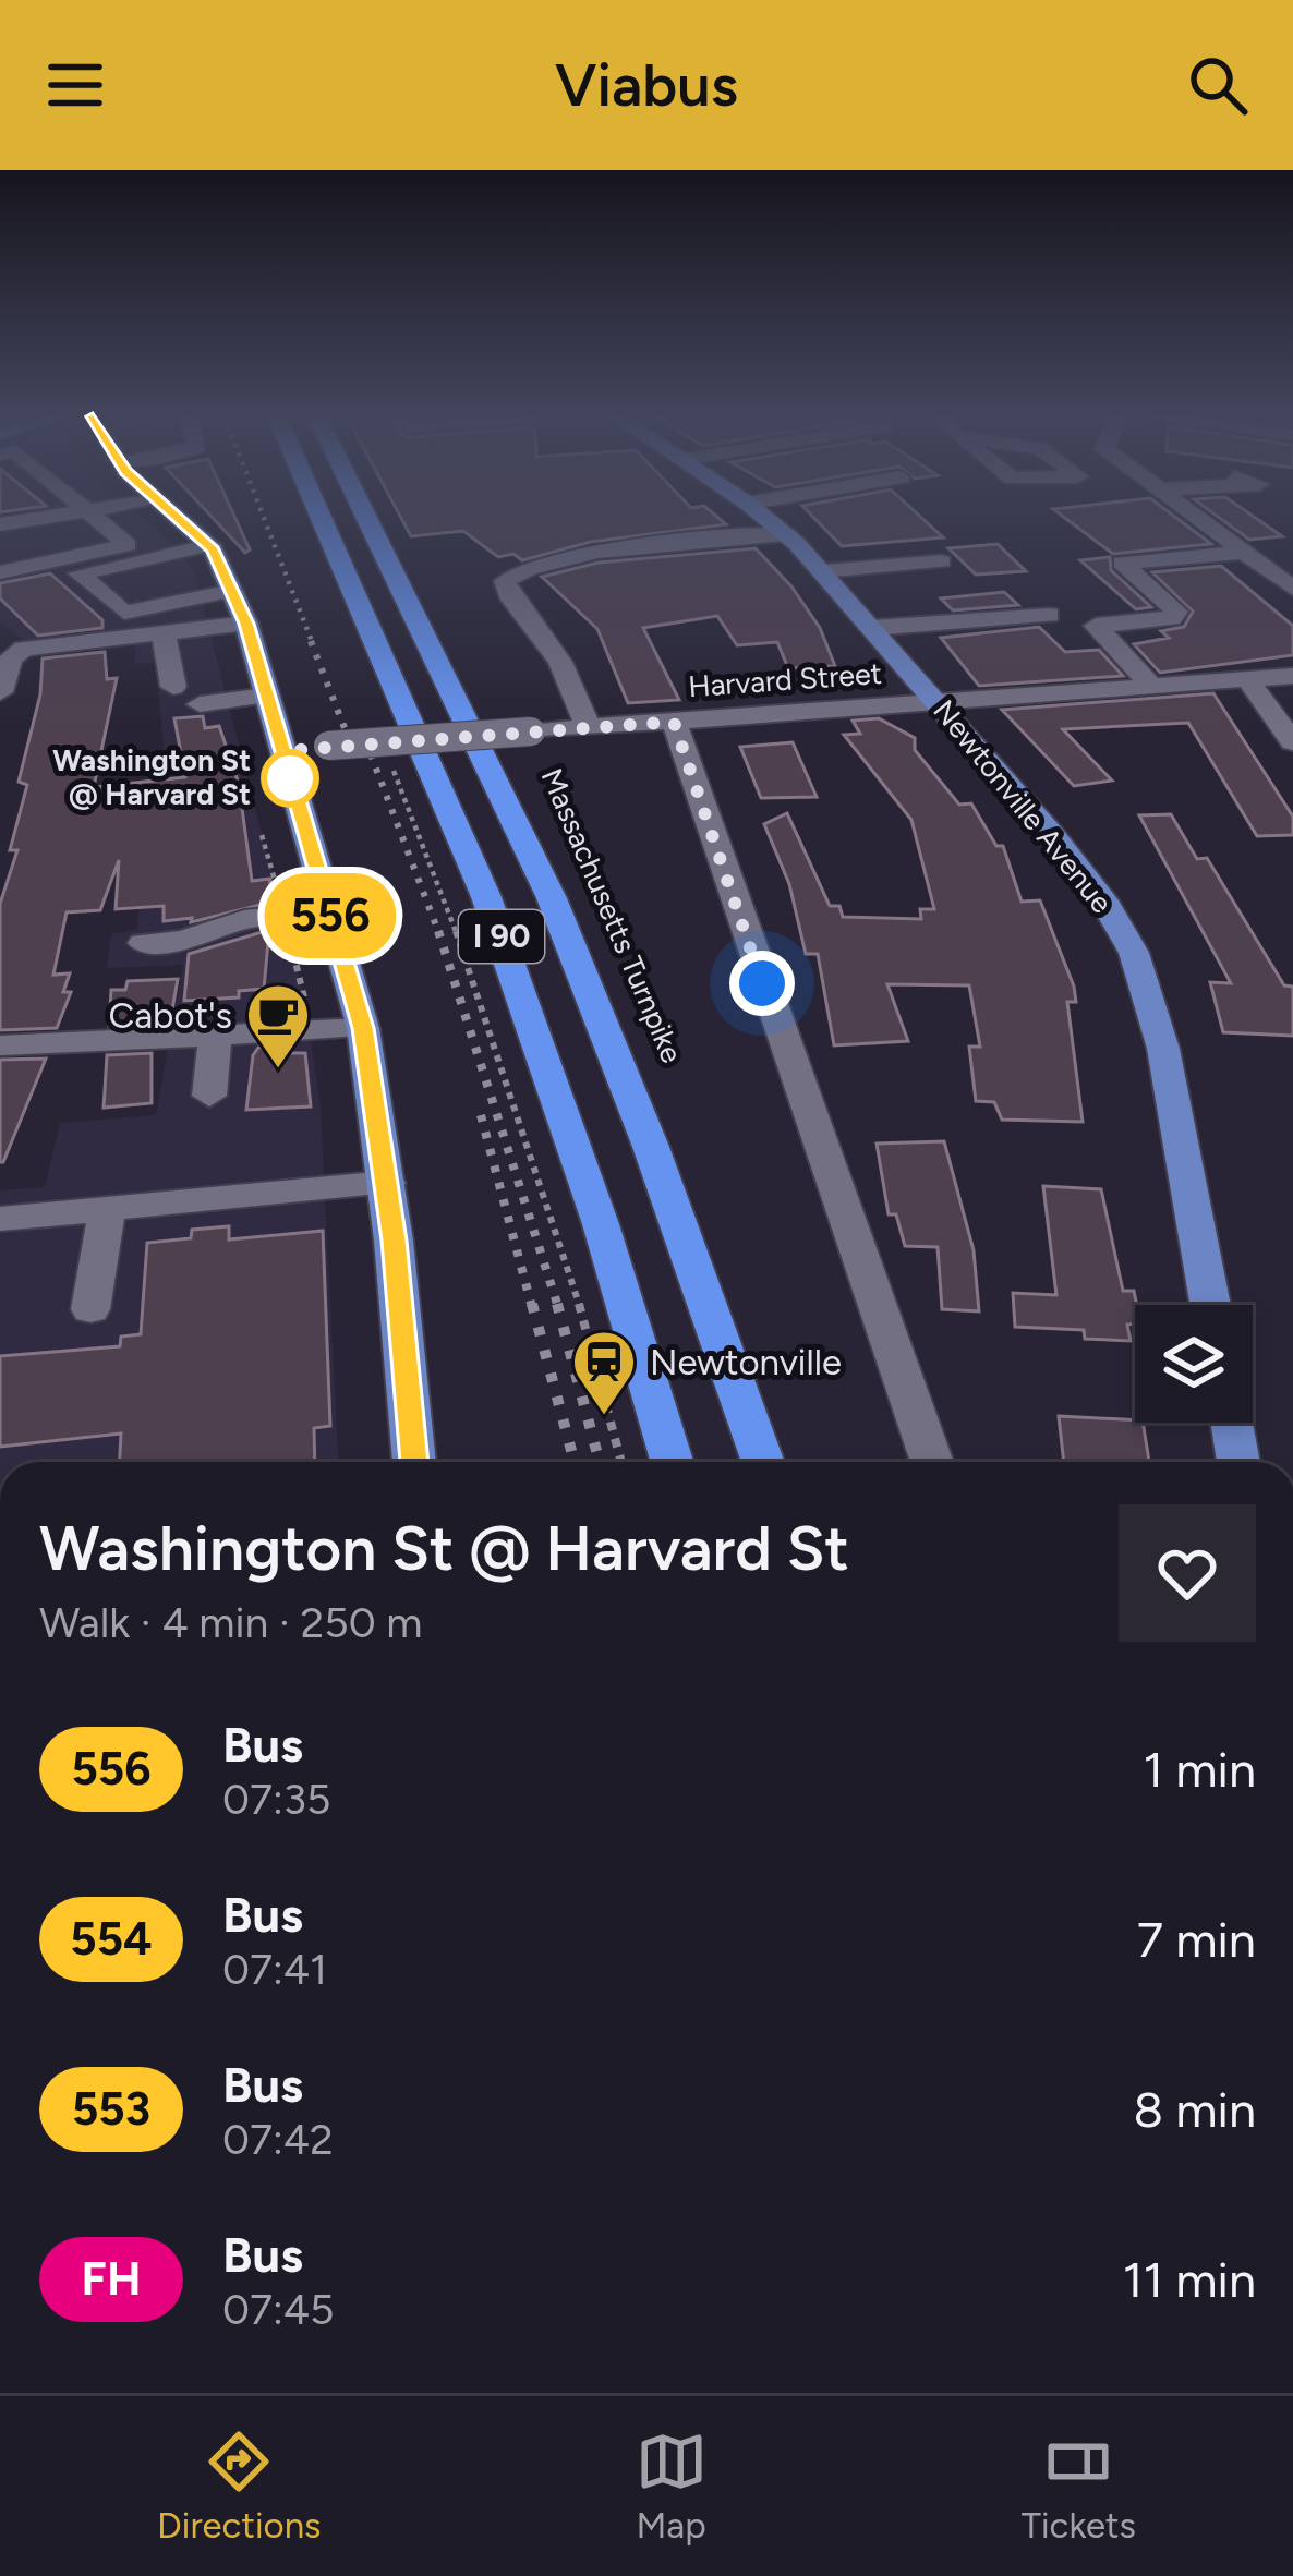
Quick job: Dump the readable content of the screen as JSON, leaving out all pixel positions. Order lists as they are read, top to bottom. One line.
{"streets":{"highway":["Massachusetts Turnpike","I 90"],"main road":["Newtonville Avenue"],"street":["Harvard Street"]},"crossings":[["Harvard Street","Newtonville Avenue"]],"places":{"other":["Washington St @ Harvard St"],"cafe":["Cabot's"],"station":["Newtonville"]},"lines":["bus line 556"],"page":{"header":"Viabus","on_map":"556","heading":["Washington St @ Harvard St","Walk · 4 min · 250 m"],"list":[{"mark":"556","name":"Bus","note":"07:35","value":"1 min"},{"mark":"554","name":"Bus","note":"07:41","value":"7 min"},{"mark":"553","name":"Bus","note":"07:42","value":"8 min"},{"mark":"FH","name":"Bus","note":"07:45","value":"11 min"}],"tabs":["Directions","Map","Tickets"]}}
